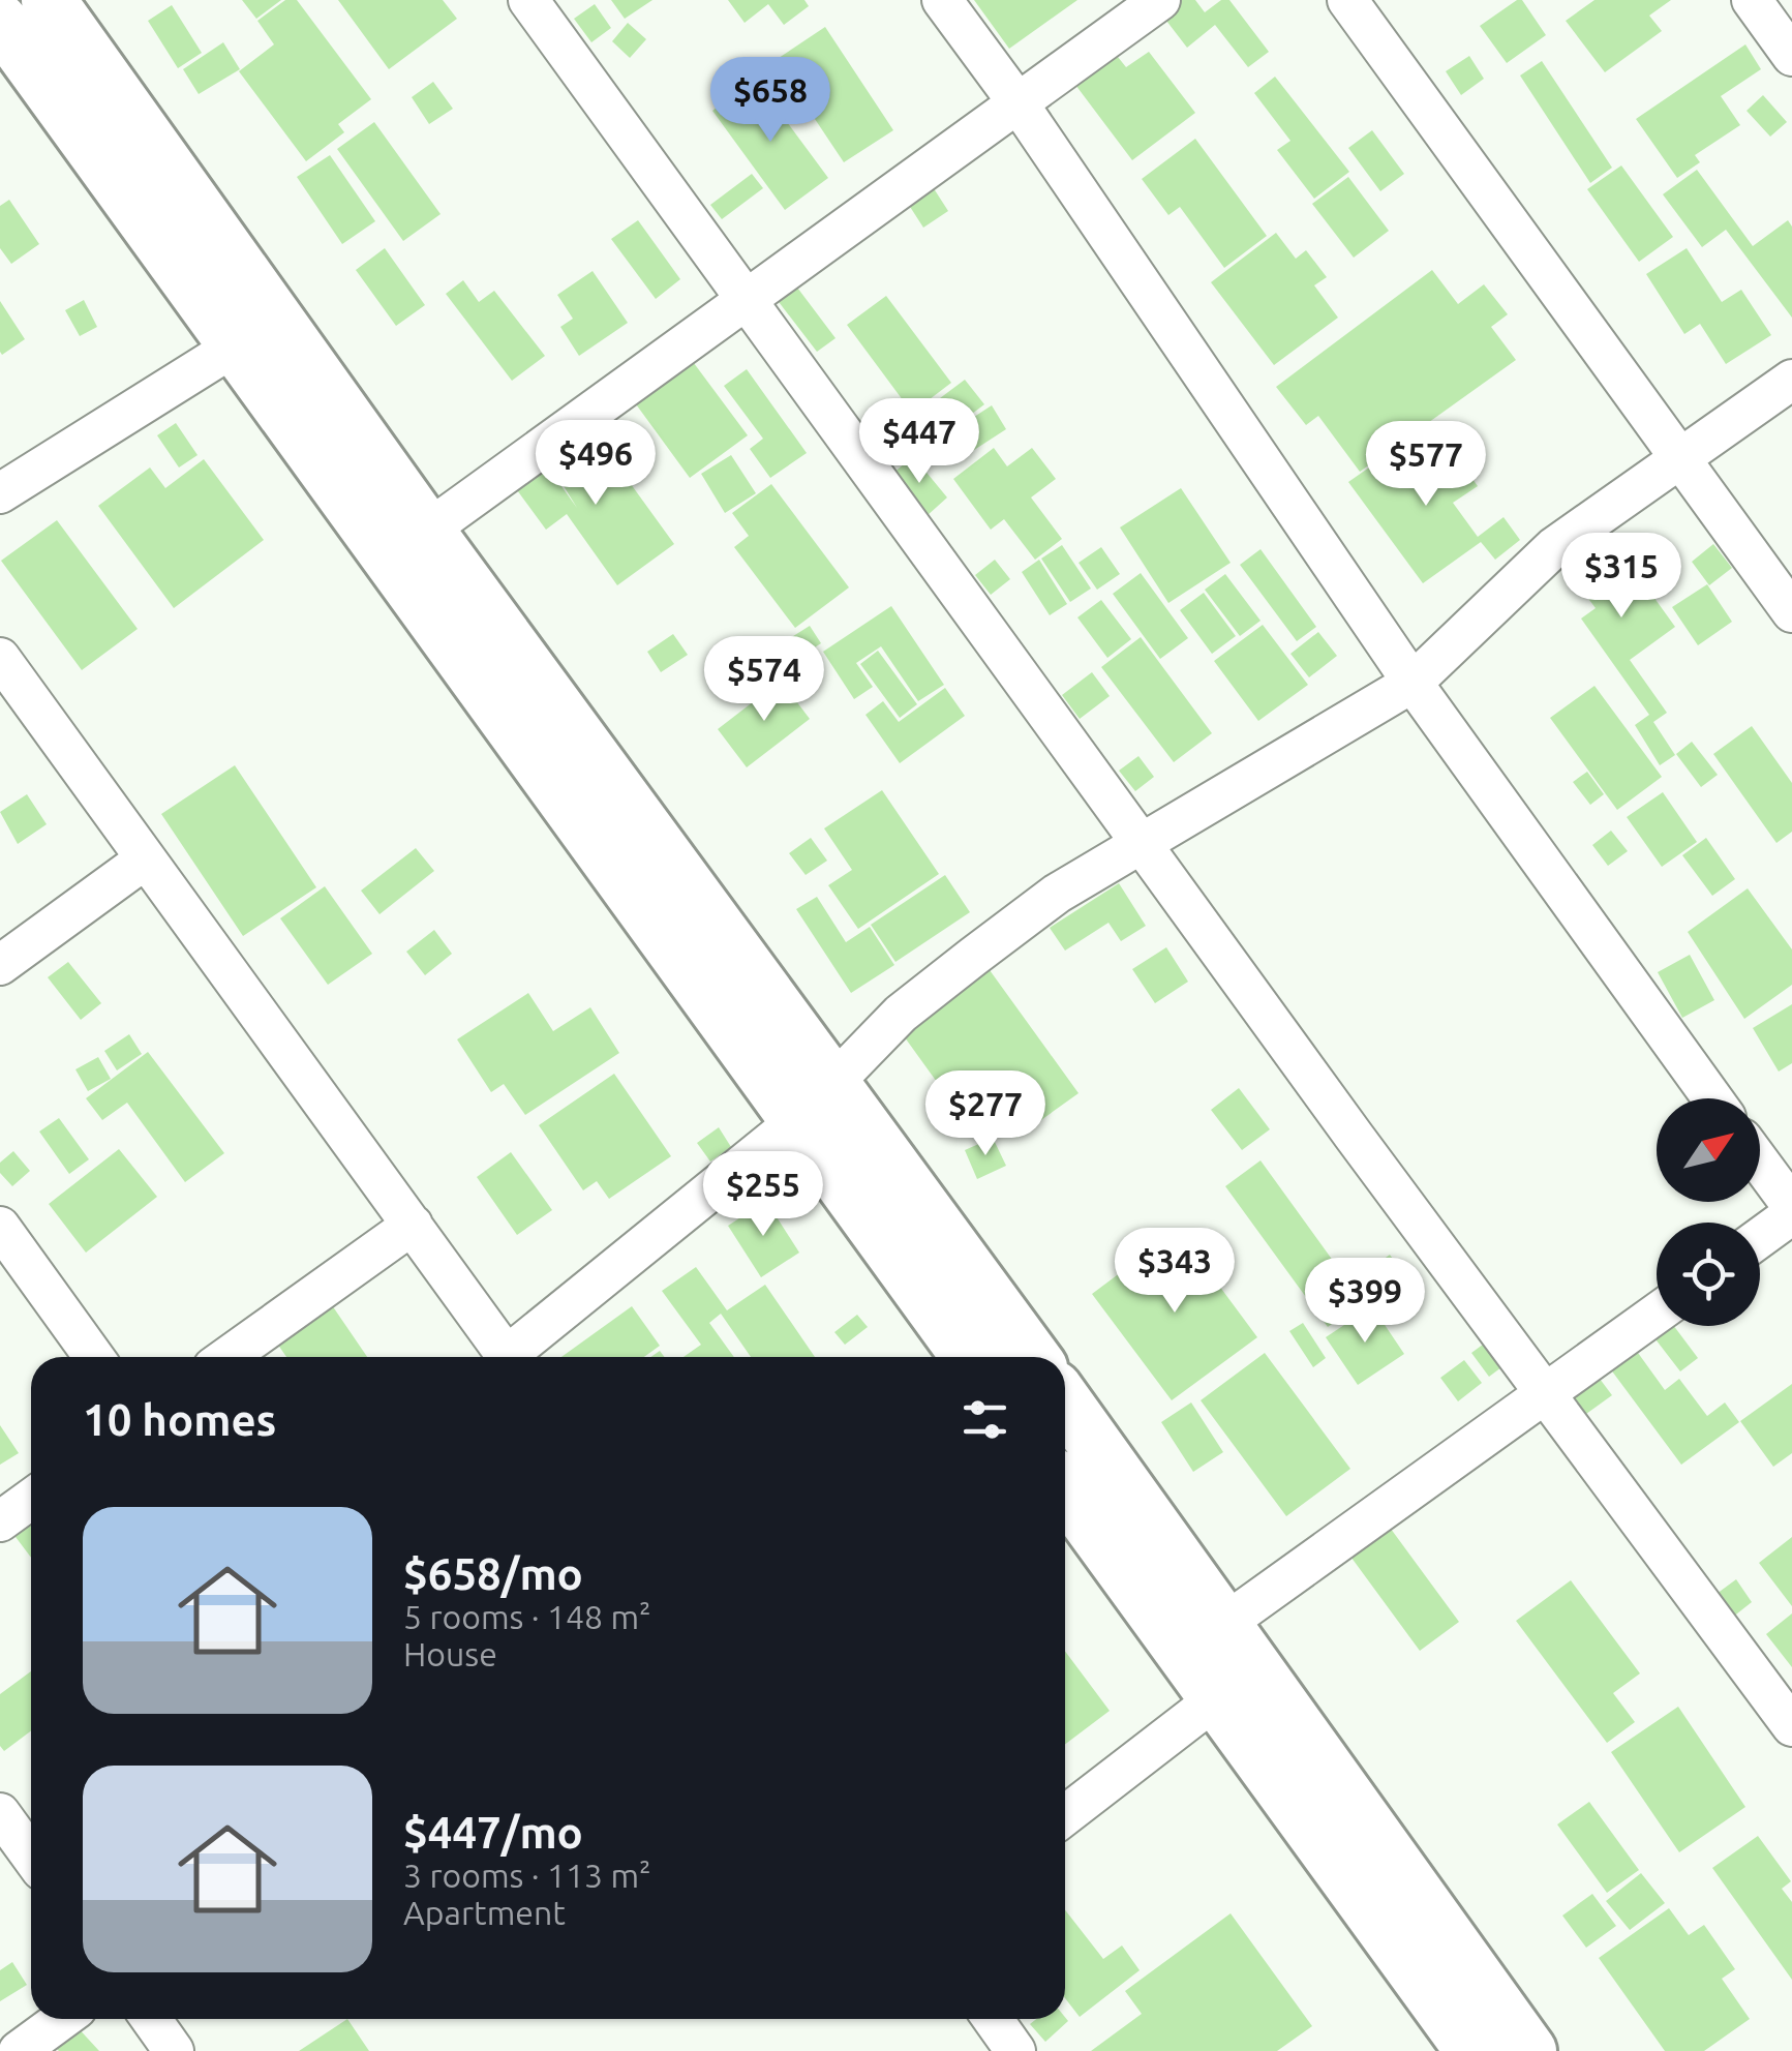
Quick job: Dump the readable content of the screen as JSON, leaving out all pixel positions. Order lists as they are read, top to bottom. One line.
{"north":"top right","page":{"price":["$658","$447","$496","$577","$315","$574","$277","$255","$343","$399"],"heading":"10 homes","list":[{"name":"$658/mo","note":"5 rooms · 148 m² · House"},{"name":"$447/mo","note":"3 rooms · 113 m² · Apartment"}]}}
